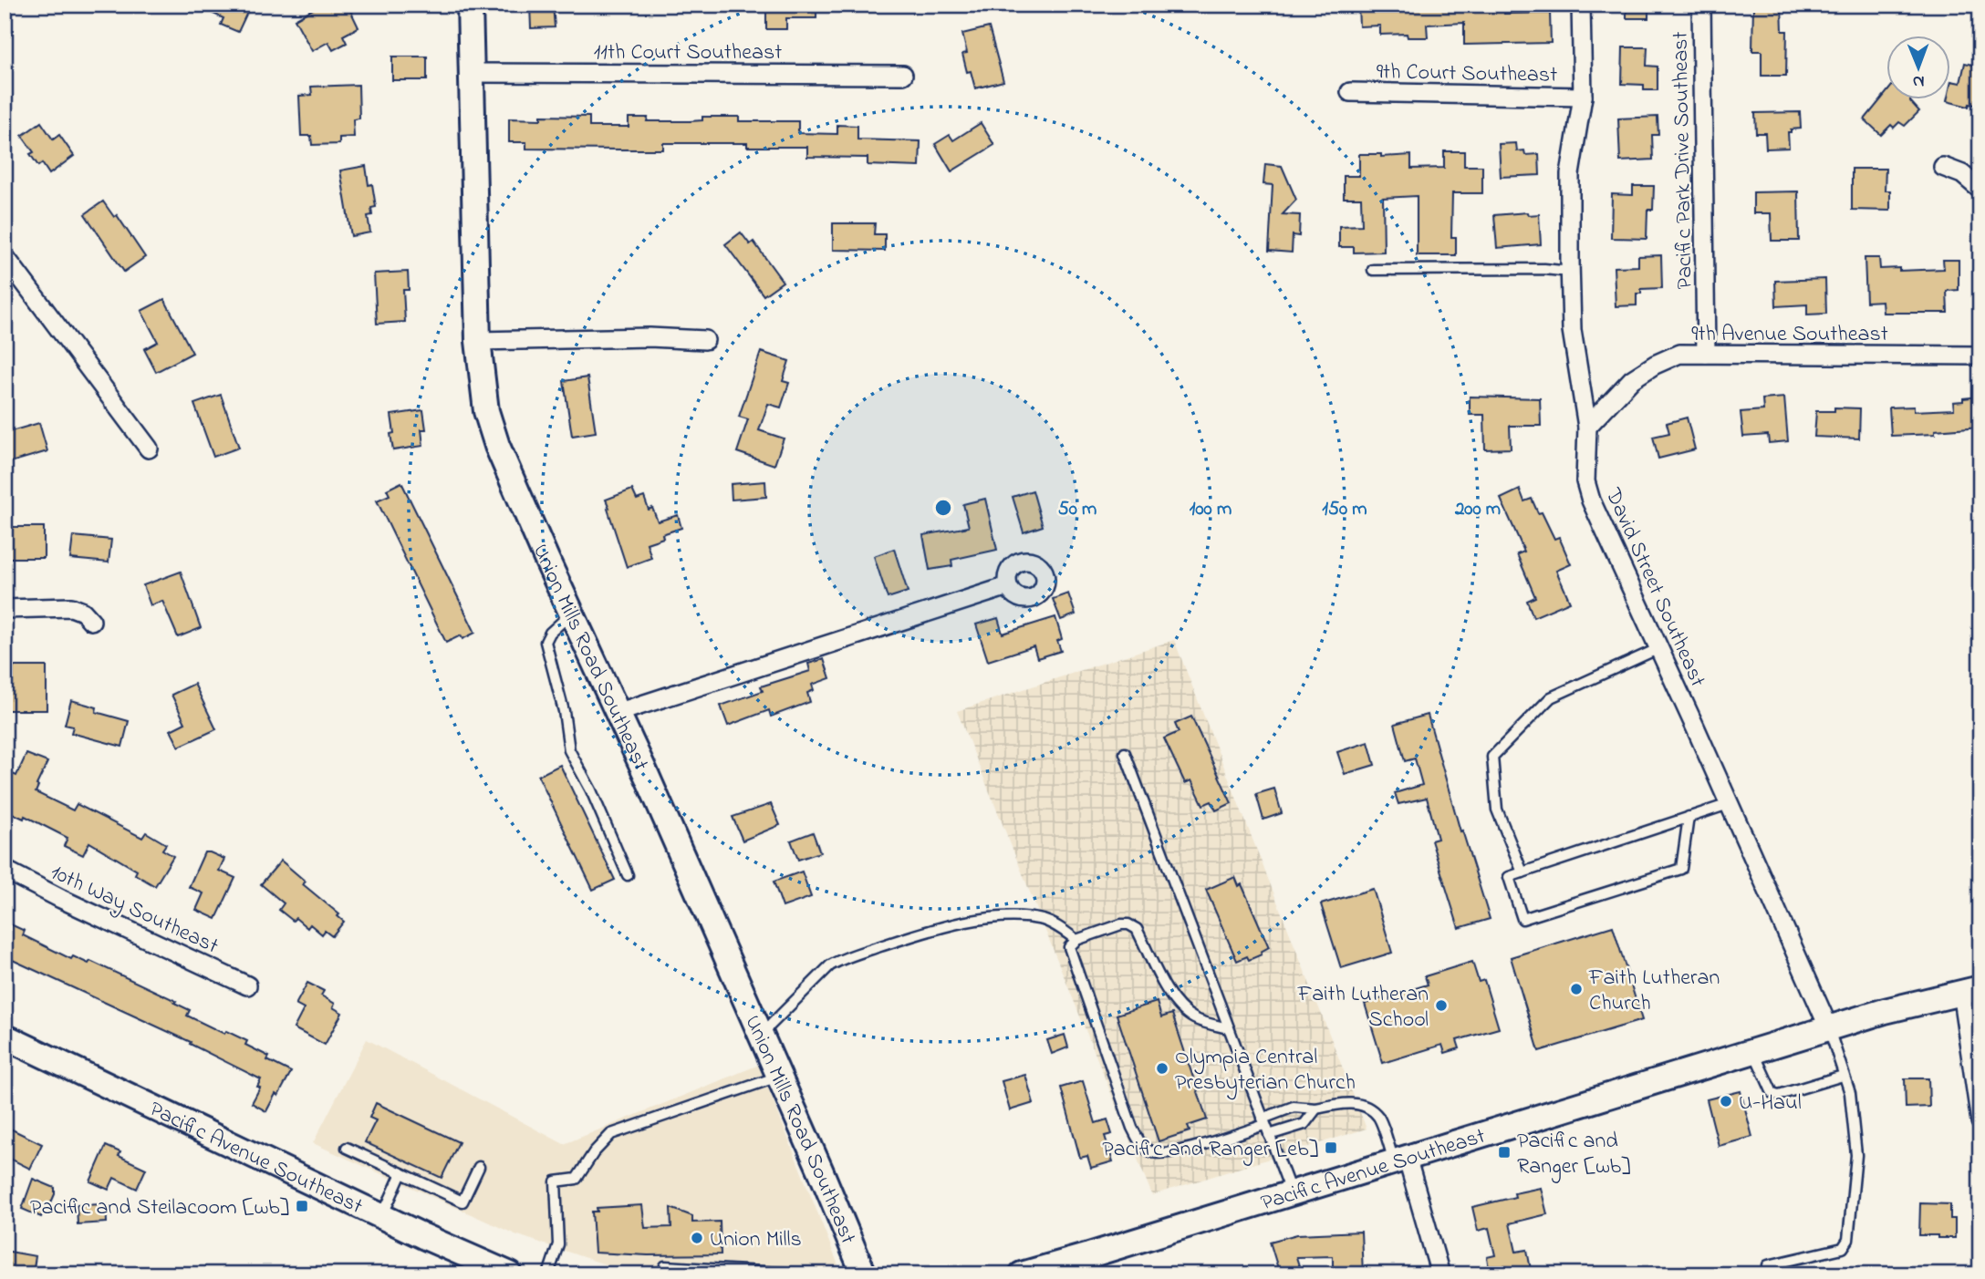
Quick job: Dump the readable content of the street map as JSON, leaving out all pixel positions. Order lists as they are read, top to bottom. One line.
{"streets":{"main road":["Union Mills Road Southeast","Pacific Avenue Southeast"],"street":["11th Court Southeast","9th Court Southeast","Pacific Park Drive Southeast","9th Avenue Southeast","David Street Southeast","10th Way Southeast"]},"crossings":[["11th Court Southeast","Union Mills Road Southeast"],["9th Court Southeast","David Street Southeast"],["Pacific Park Drive Southeast","9th Avenue Southeast"],["9th Avenue Southeast","David Street Southeast"],["David Street Southeast","Pacific Avenue Southeast"]],"places":{"other":["Faith Lutheran Church","Faith Lutheran School","Olympia Central Presbyterian Church","U-Haul","Union Mills"],"transit":["Pacific and Ranger [eb]","Pacific and Ranger [wb]","Pacific and Steilacoom [wb]"]},"north":"bottom","rings":["50 m","100 m","150 m","200 m"]}
